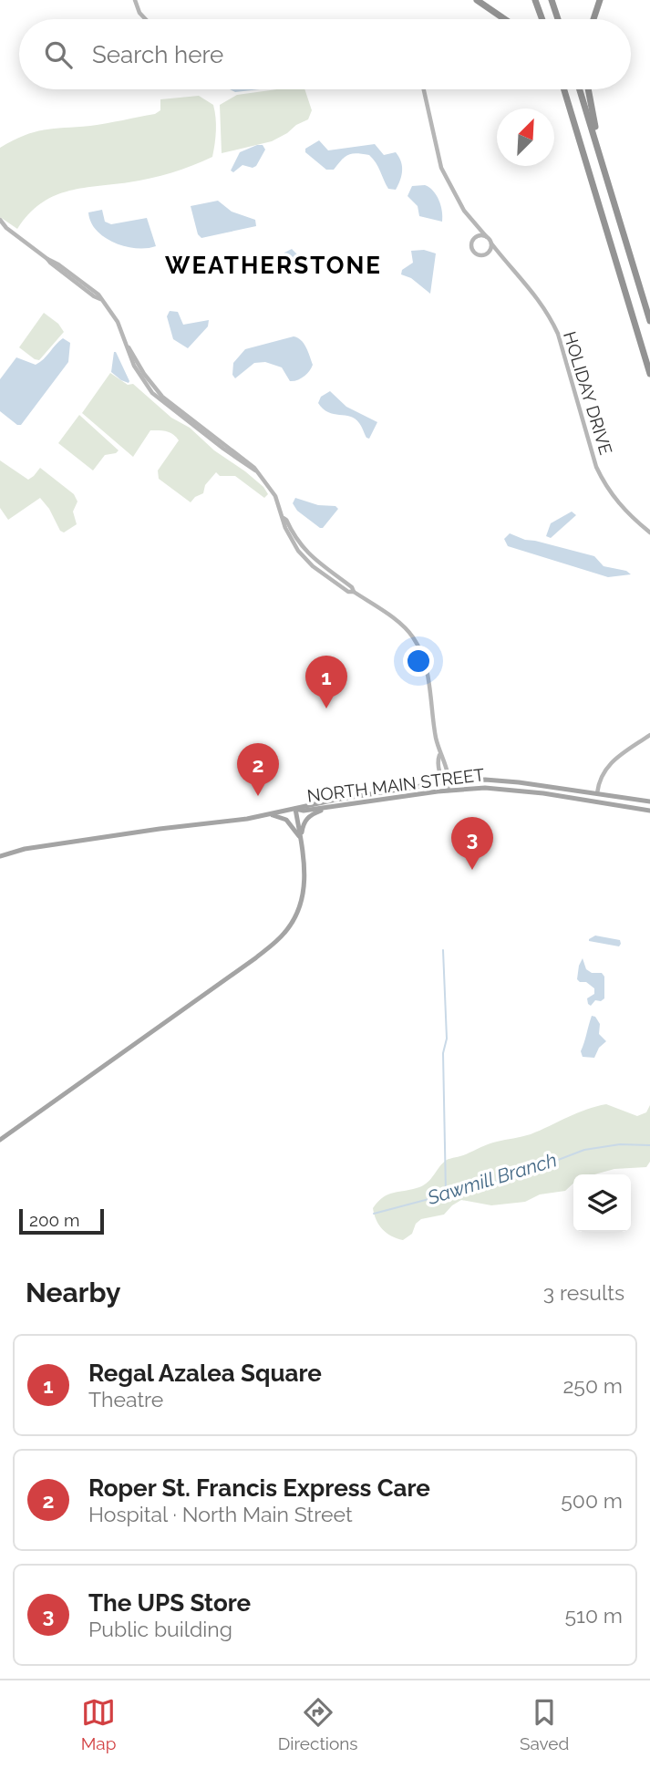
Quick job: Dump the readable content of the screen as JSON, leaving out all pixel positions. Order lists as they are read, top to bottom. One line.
{"streets":{"main road":["NORTH MAIN STREET"],"street":["HOLIDAY DRIVE"]},"districts":["WEATHERSTONE"],"water":["Sawmill Branch"],"scale_bar":"200 m","north":"top right","page":{"search":"Search here","pins":["1","2","3"],"scale":"200 m","heading":["Nearby","3 results"],"list":[{"mark":"1","name":"Regal Azalea Square","note":"Theatre","value":"250 m"},{"mark":"2","name":"Roper St. Francis Express Care","note":"Hospital · North Main Street","value":"500 m"},{"mark":"3","name":"The UPS Store","note":"Public building","value":"510 m"}],"nav":["Map","Directions","Saved"]}}
